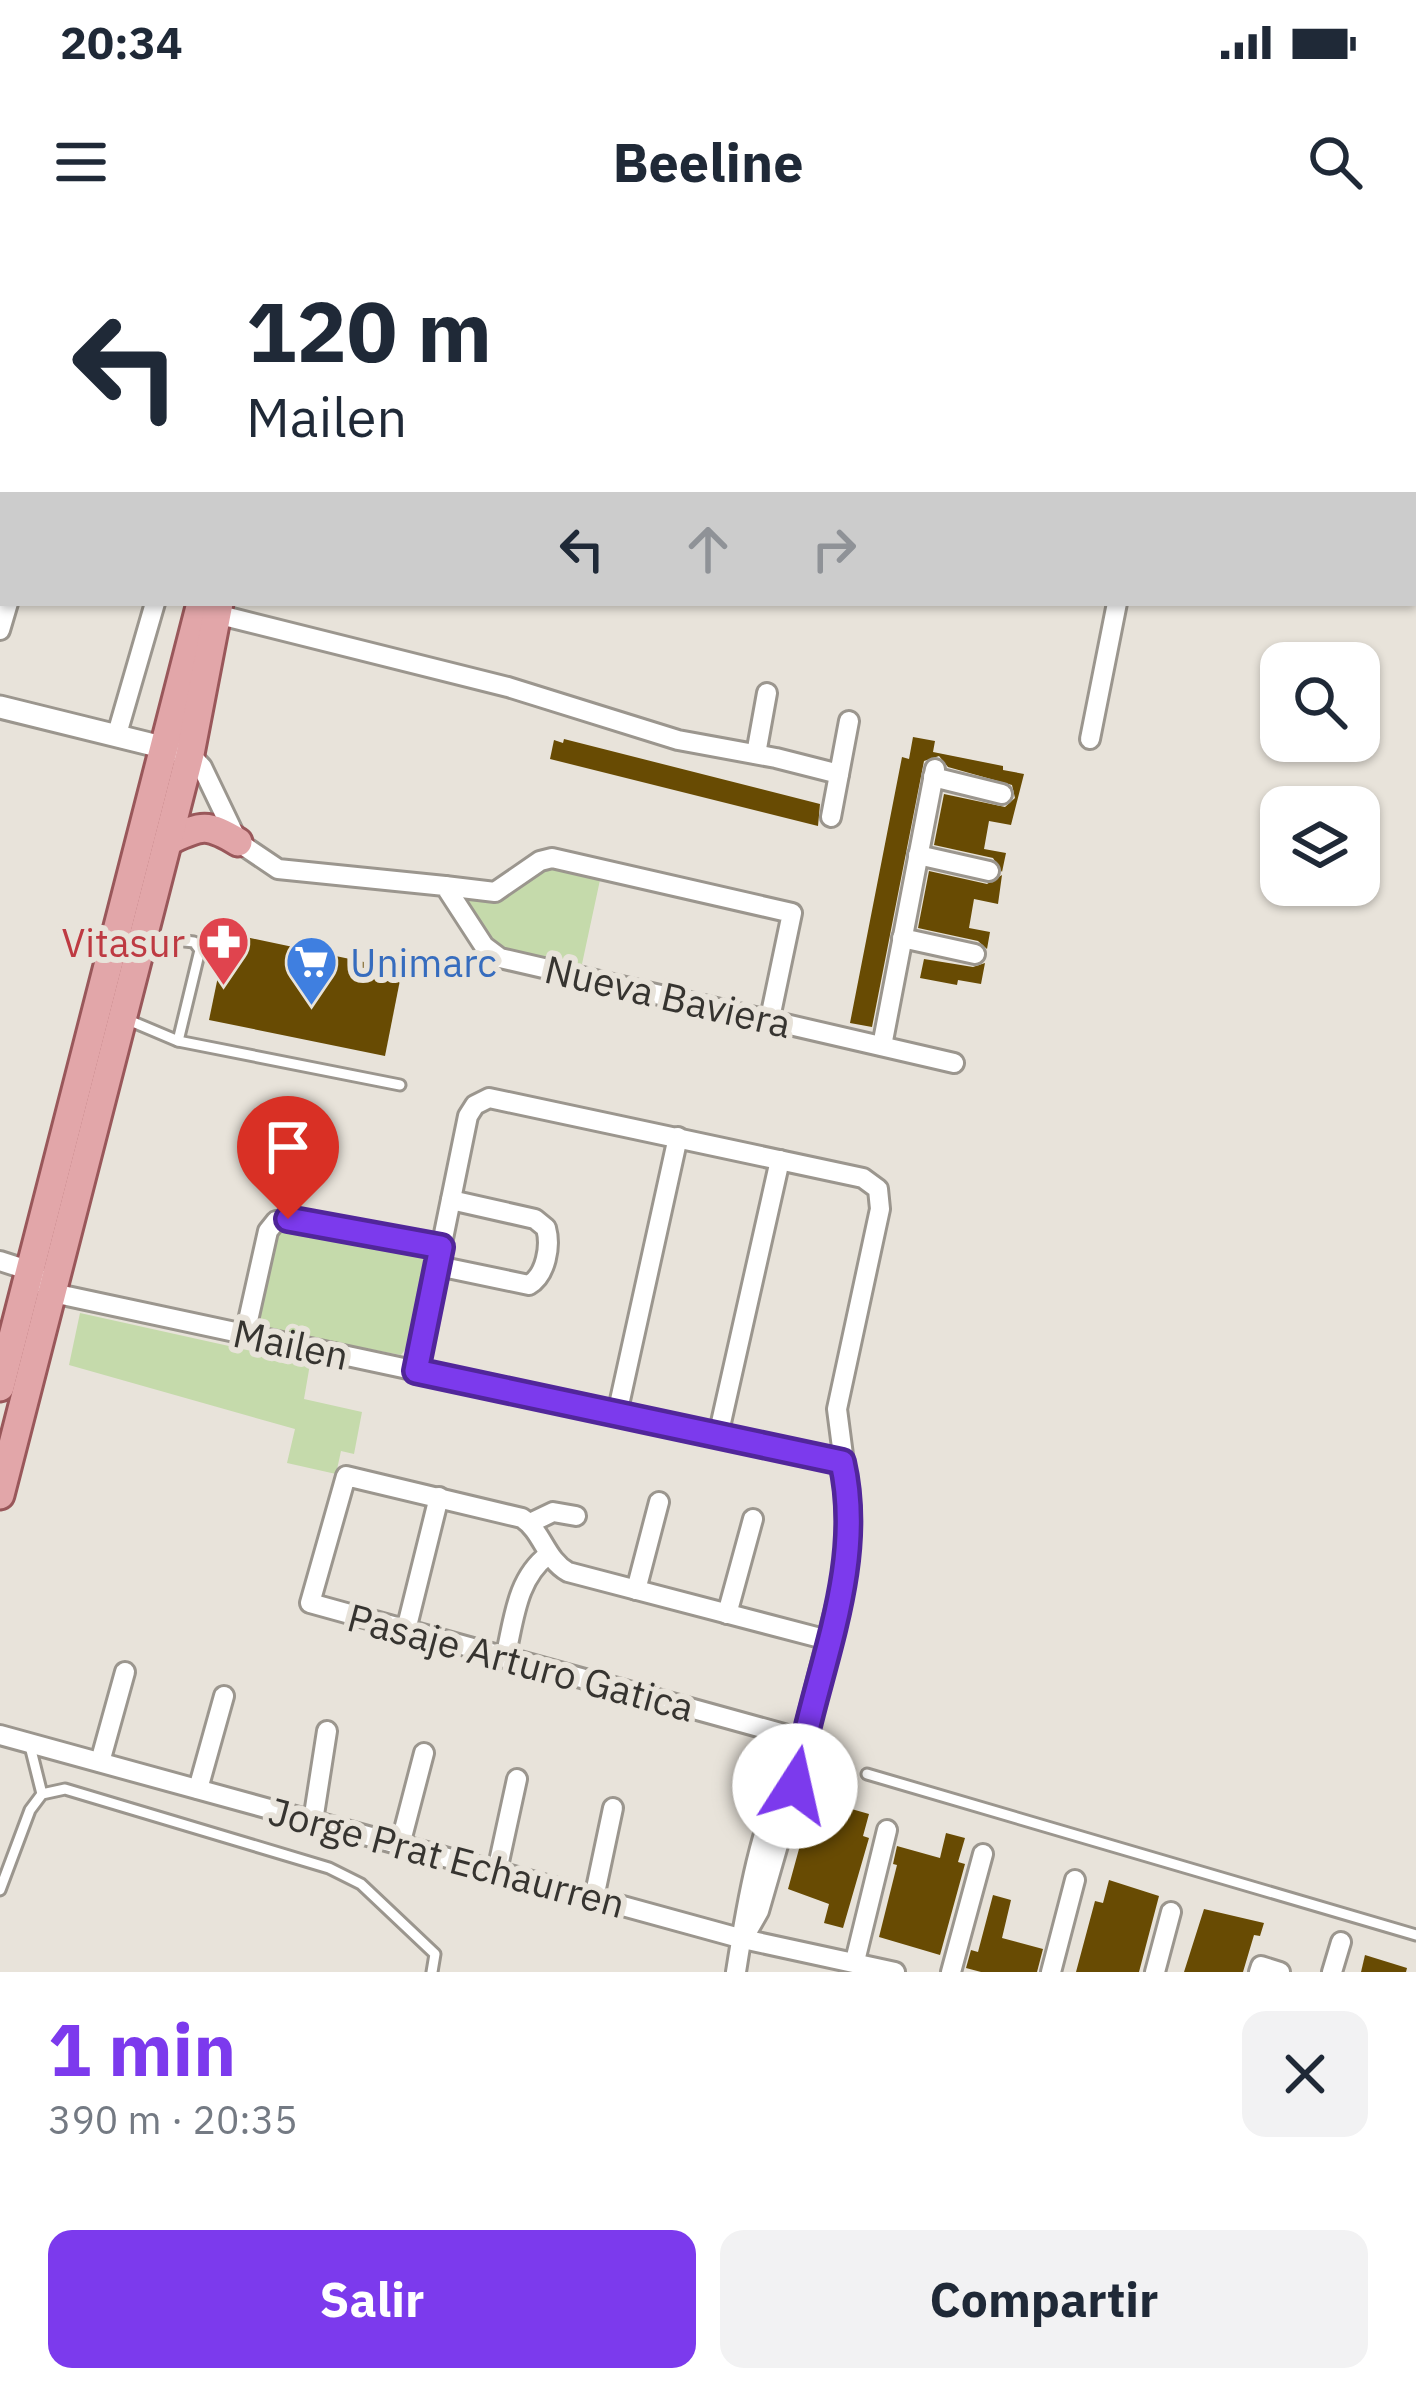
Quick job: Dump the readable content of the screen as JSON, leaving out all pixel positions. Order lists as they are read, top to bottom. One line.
{"streets":{"street":["Nueva Baviera","Mailen","Pasaje Arturo Gatica","Jorge Prat Echaurren"]},"places":{"pharmacy":["Vitasur"],"supermarket":["Unimarc"]},"page":{"status":"20:34","header":"Beeline","turn":["120 m","Mailen"],"heading":["1 min","390 m · 20:35"],"buttons":["Salir","Compartir"]}}
